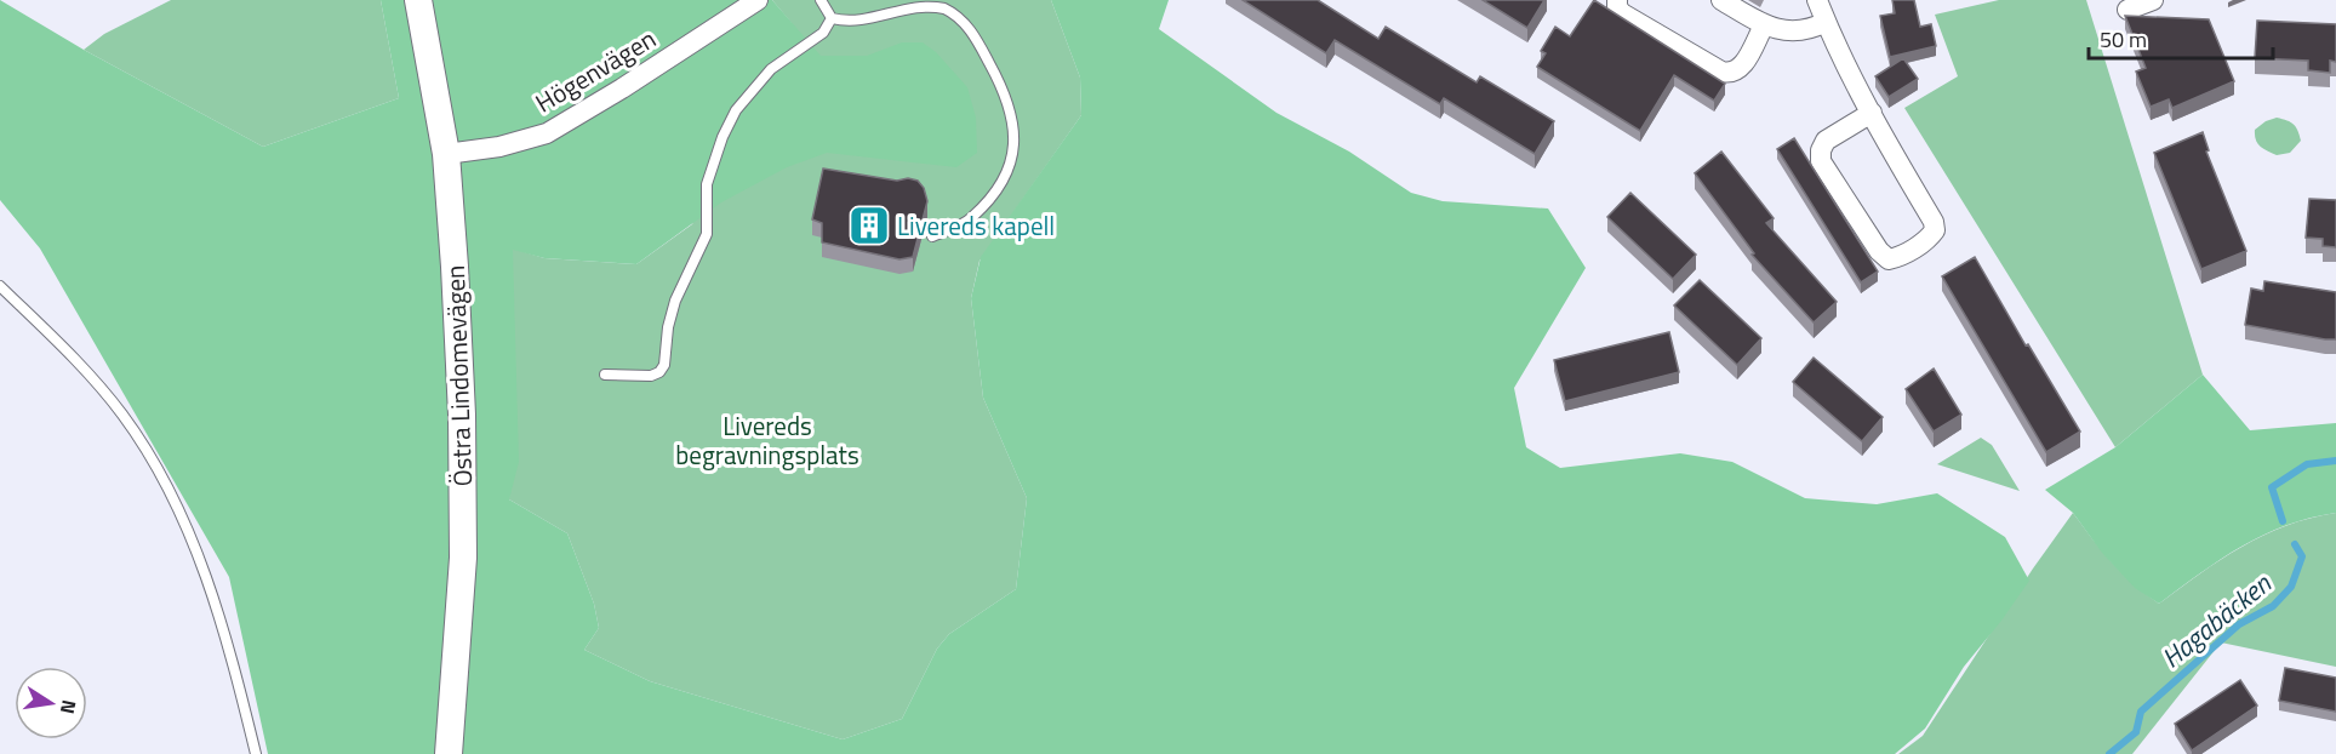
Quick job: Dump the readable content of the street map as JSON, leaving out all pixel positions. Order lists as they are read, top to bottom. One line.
{"streets":{"street":["Högenvägen","Östra Lindomevägen"]},"crossings":[["Högenvägen","Östra Lindomevägen"]],"water":["Hagabäcken"],"parks":["Livereds begravningsplats"],"places":{"building":["Livereds kapell"]},"scale_bar":"50 m","north":"right"}
